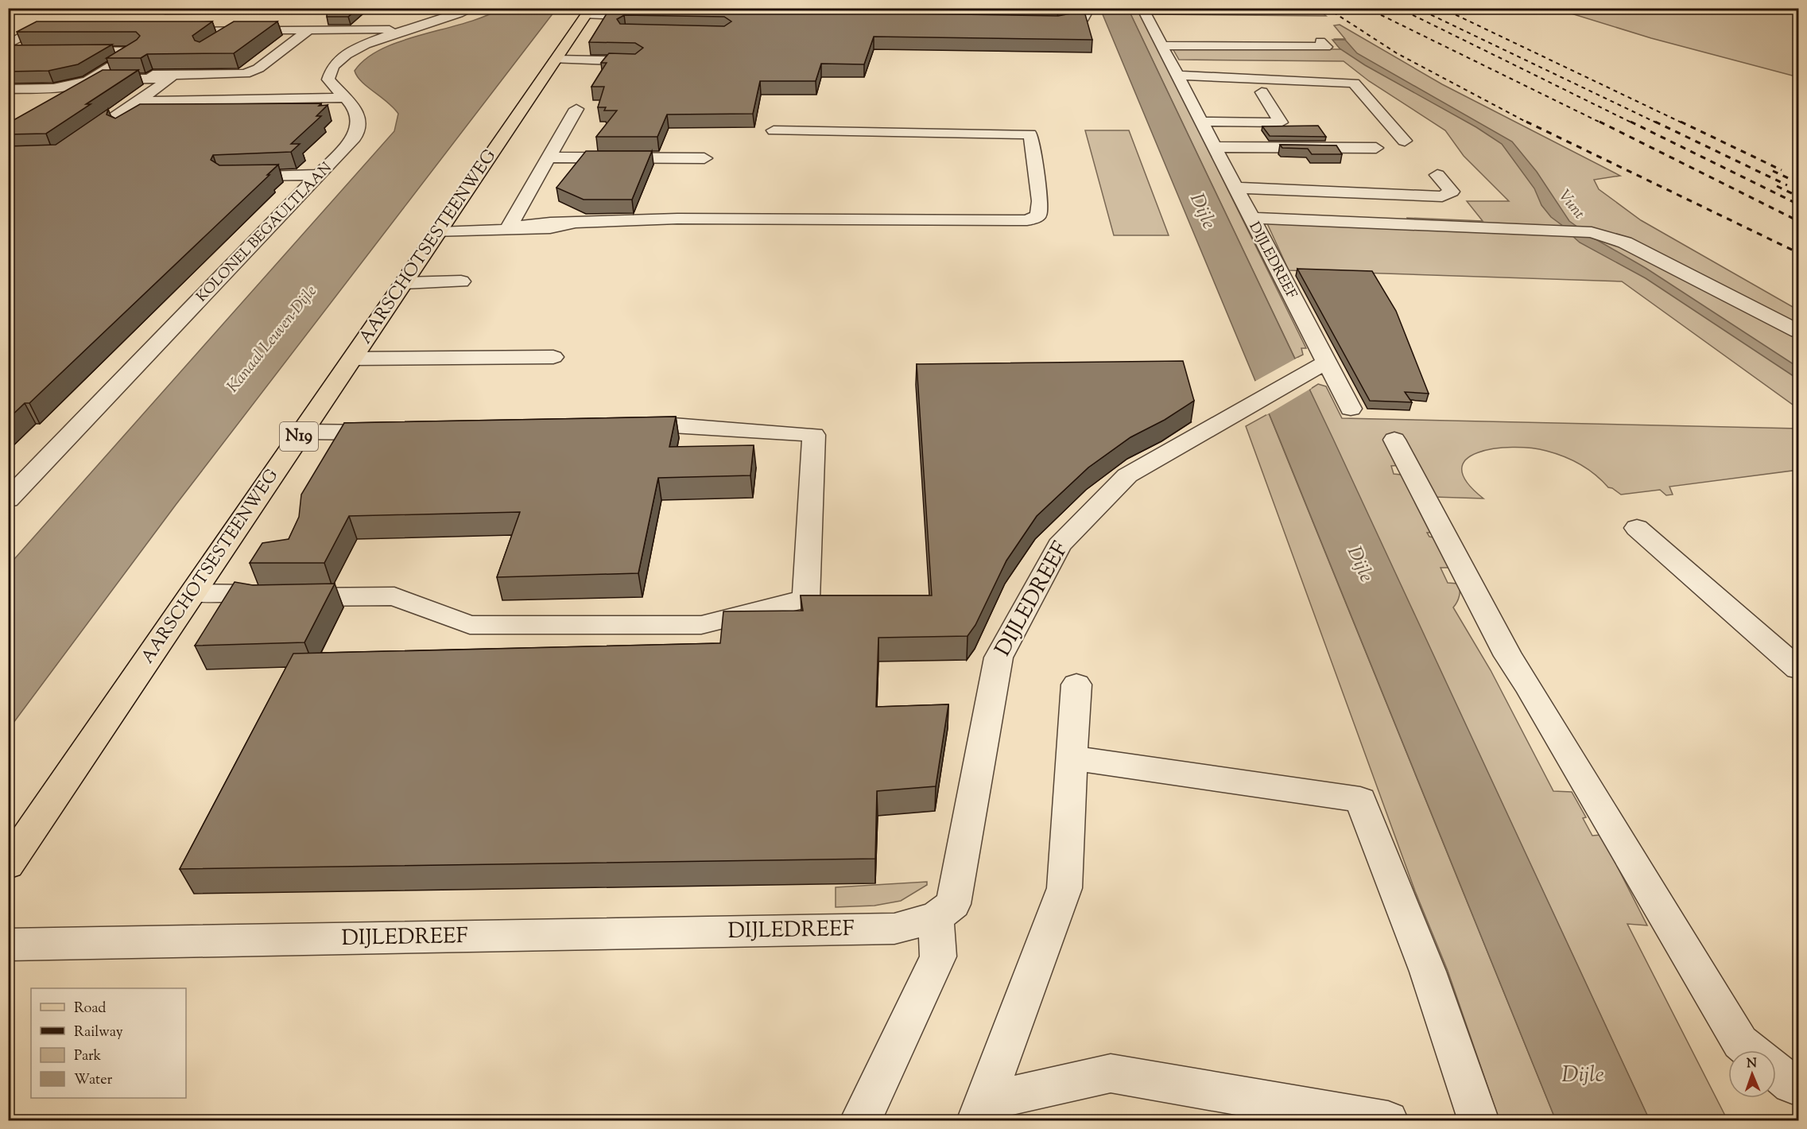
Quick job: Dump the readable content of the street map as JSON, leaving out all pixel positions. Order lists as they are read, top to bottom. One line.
{"streets":{"main road":["AARSCHOTSESTEENWEG","N19"],"street":["KOLONEL BEGAULTLAAN","DIJLEDREEF"]},"water":["Vunt","Dijle","Kanaal Leuven-Dijle"],"legend":["Road","Railway","Park","Water"],"north":"top"}
